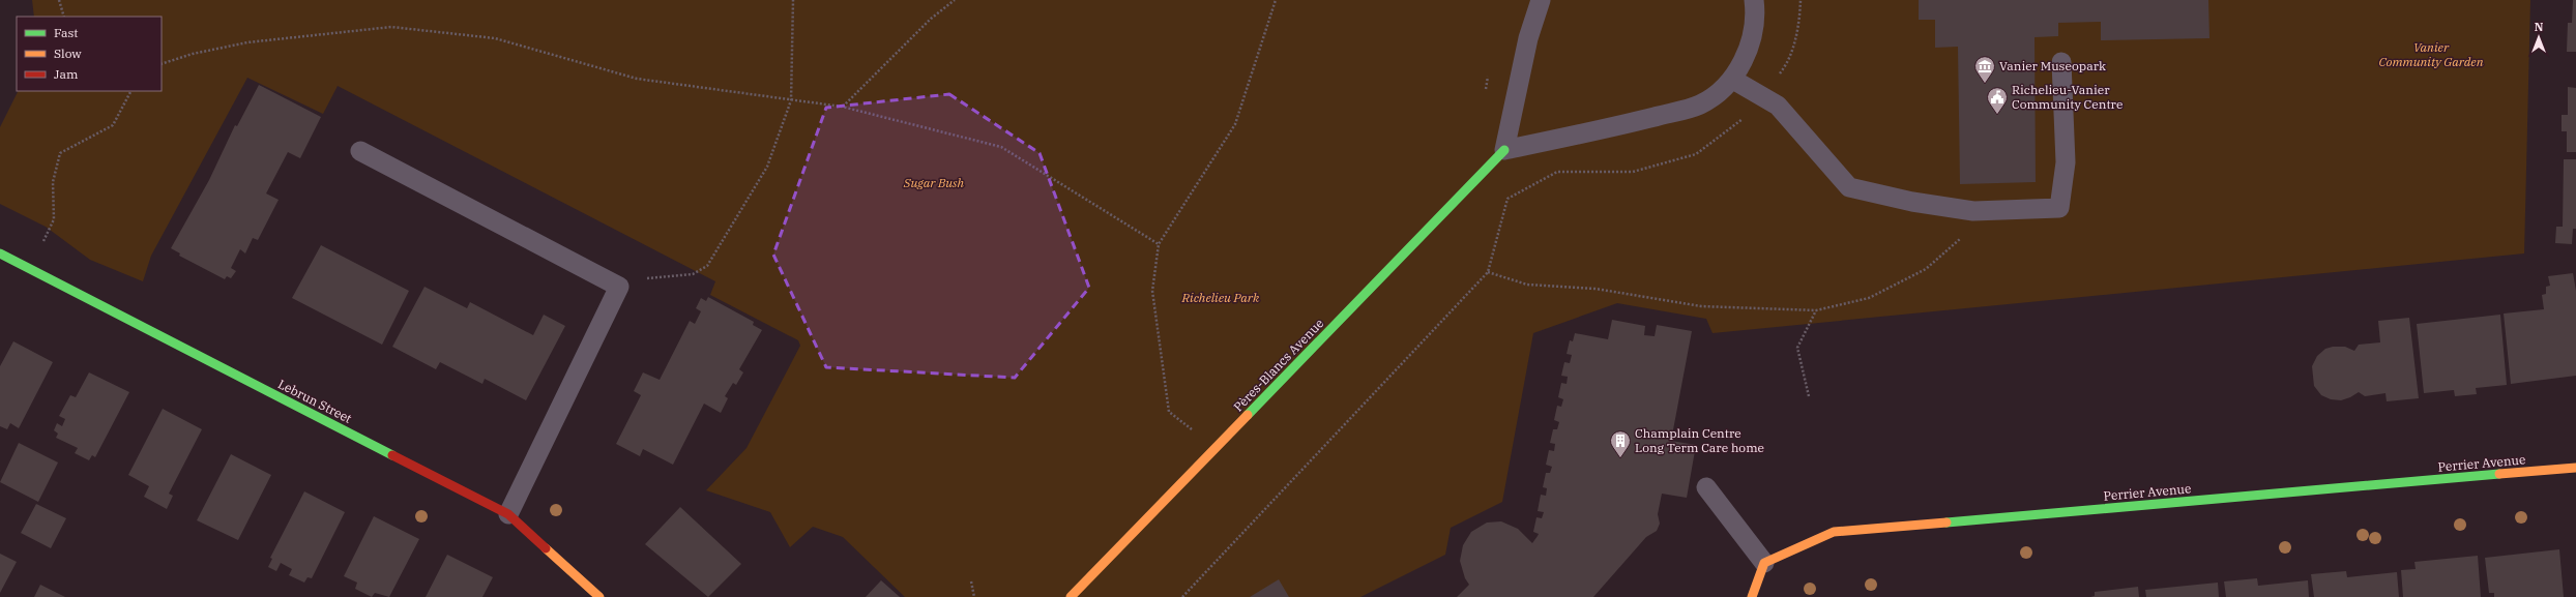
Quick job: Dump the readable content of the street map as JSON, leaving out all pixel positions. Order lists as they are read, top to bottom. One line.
{"streets":{"street":["Pères-Blancs Avenue","Lebrun Street","Perrier Avenue"]},"parks":["Vanier Community Garden","Sugar Bush","Richelieu Park"],"places":{"museum":["Vanier Museopark"],"public building":["Richelieu-Vanier Community Centre"],"building":["Champlain Centre Long Term Care home"]},"legend":["Fast","Slow","Jam"],"north":"top"}
